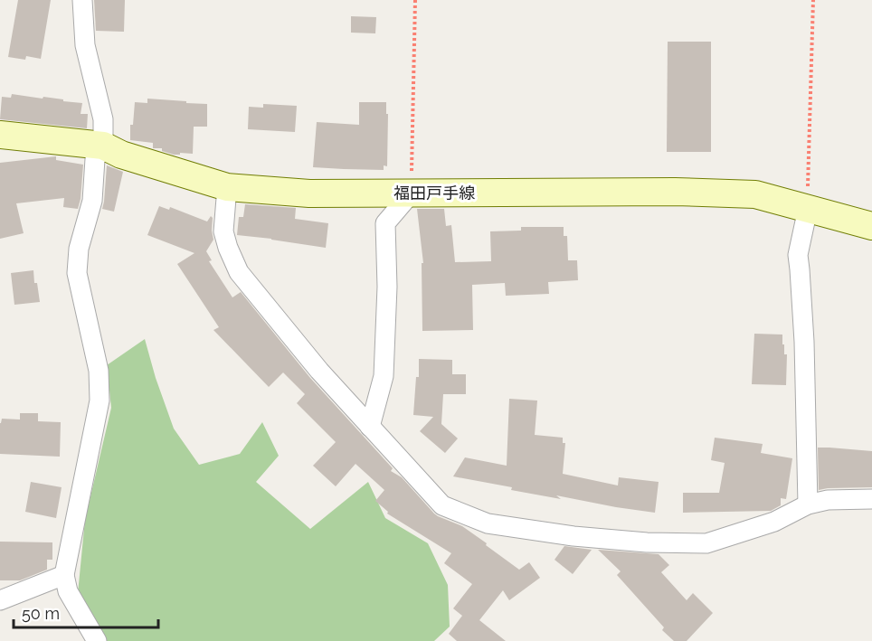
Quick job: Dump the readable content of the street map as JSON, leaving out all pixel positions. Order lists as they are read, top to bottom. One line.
{"streets":{"main road":["福田戸手線"]},"scale_bar":"50 m"}
